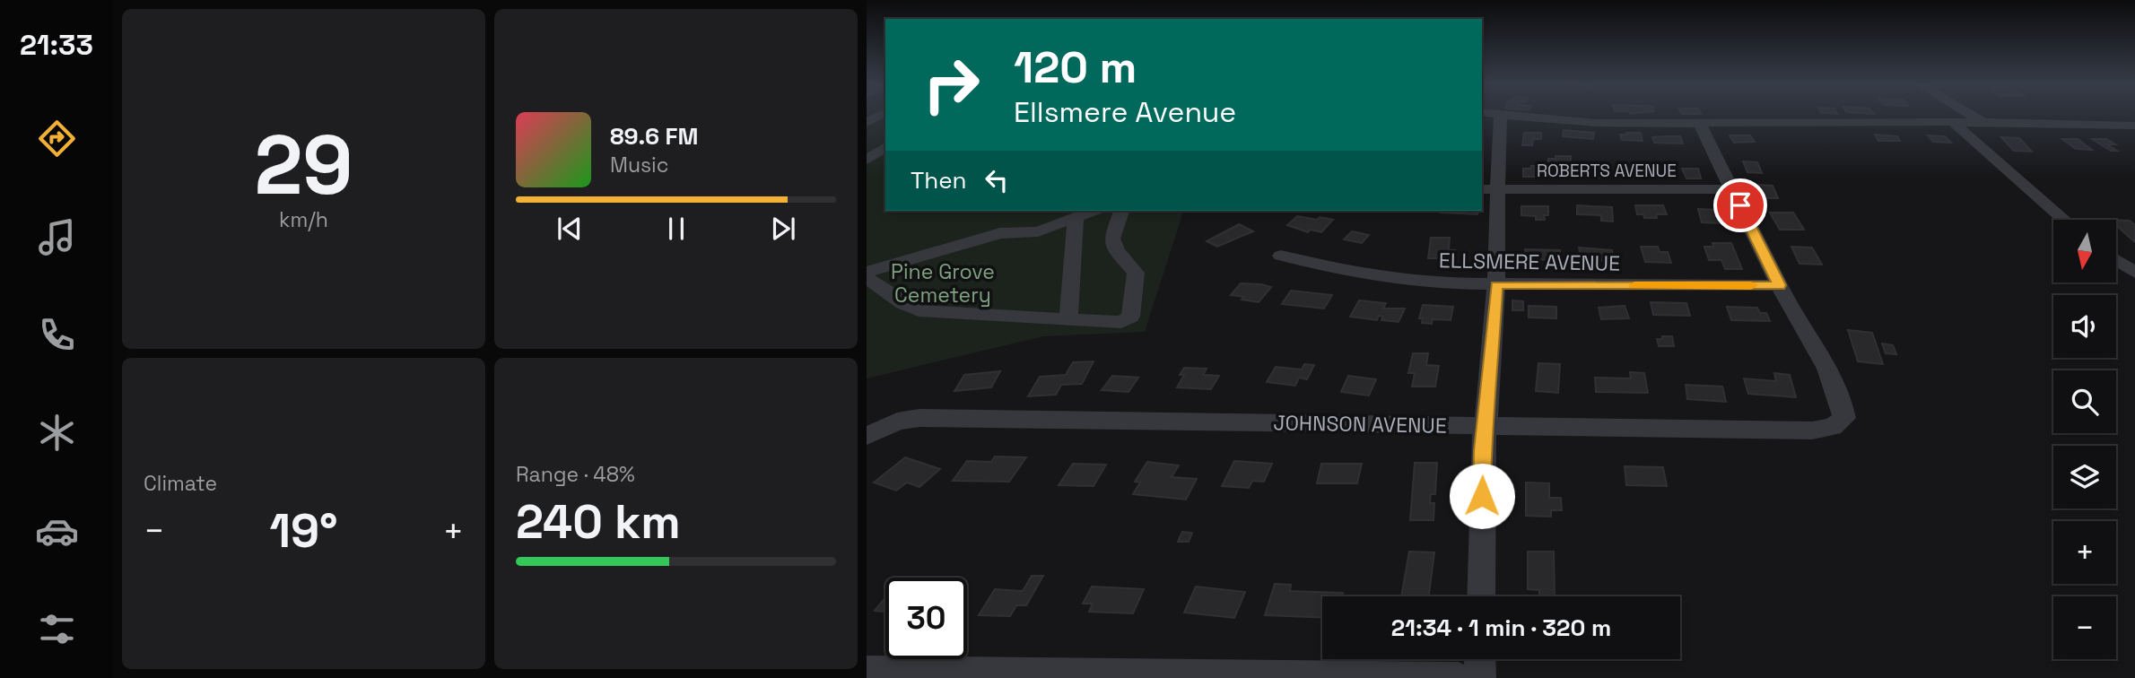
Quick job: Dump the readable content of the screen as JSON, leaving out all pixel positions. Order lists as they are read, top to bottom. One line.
{"streets":{"street":["ROBERTS AVENUE","ELLSMERE AVENUE","JOHNSON AVENUE"]},"crossings":[["ELLSMERE AVENUE","JOHNSON AVENUE"]],"parks":["Pine Grove Cemetery"],"north":"bottom","page":{"tabs":"21:33","tile":[["29","km/h"],"Climate",["Range · 48%","240 km"]],"turn":["120 m","Ellsmere Avenue"],"song":["89.6 FM","Music"],"then":"Then","map_buttons":["+","−"],"heat":["−","19°","+"],"limit":"30","trip":"21:34 · 1 min · 320 m"}}
